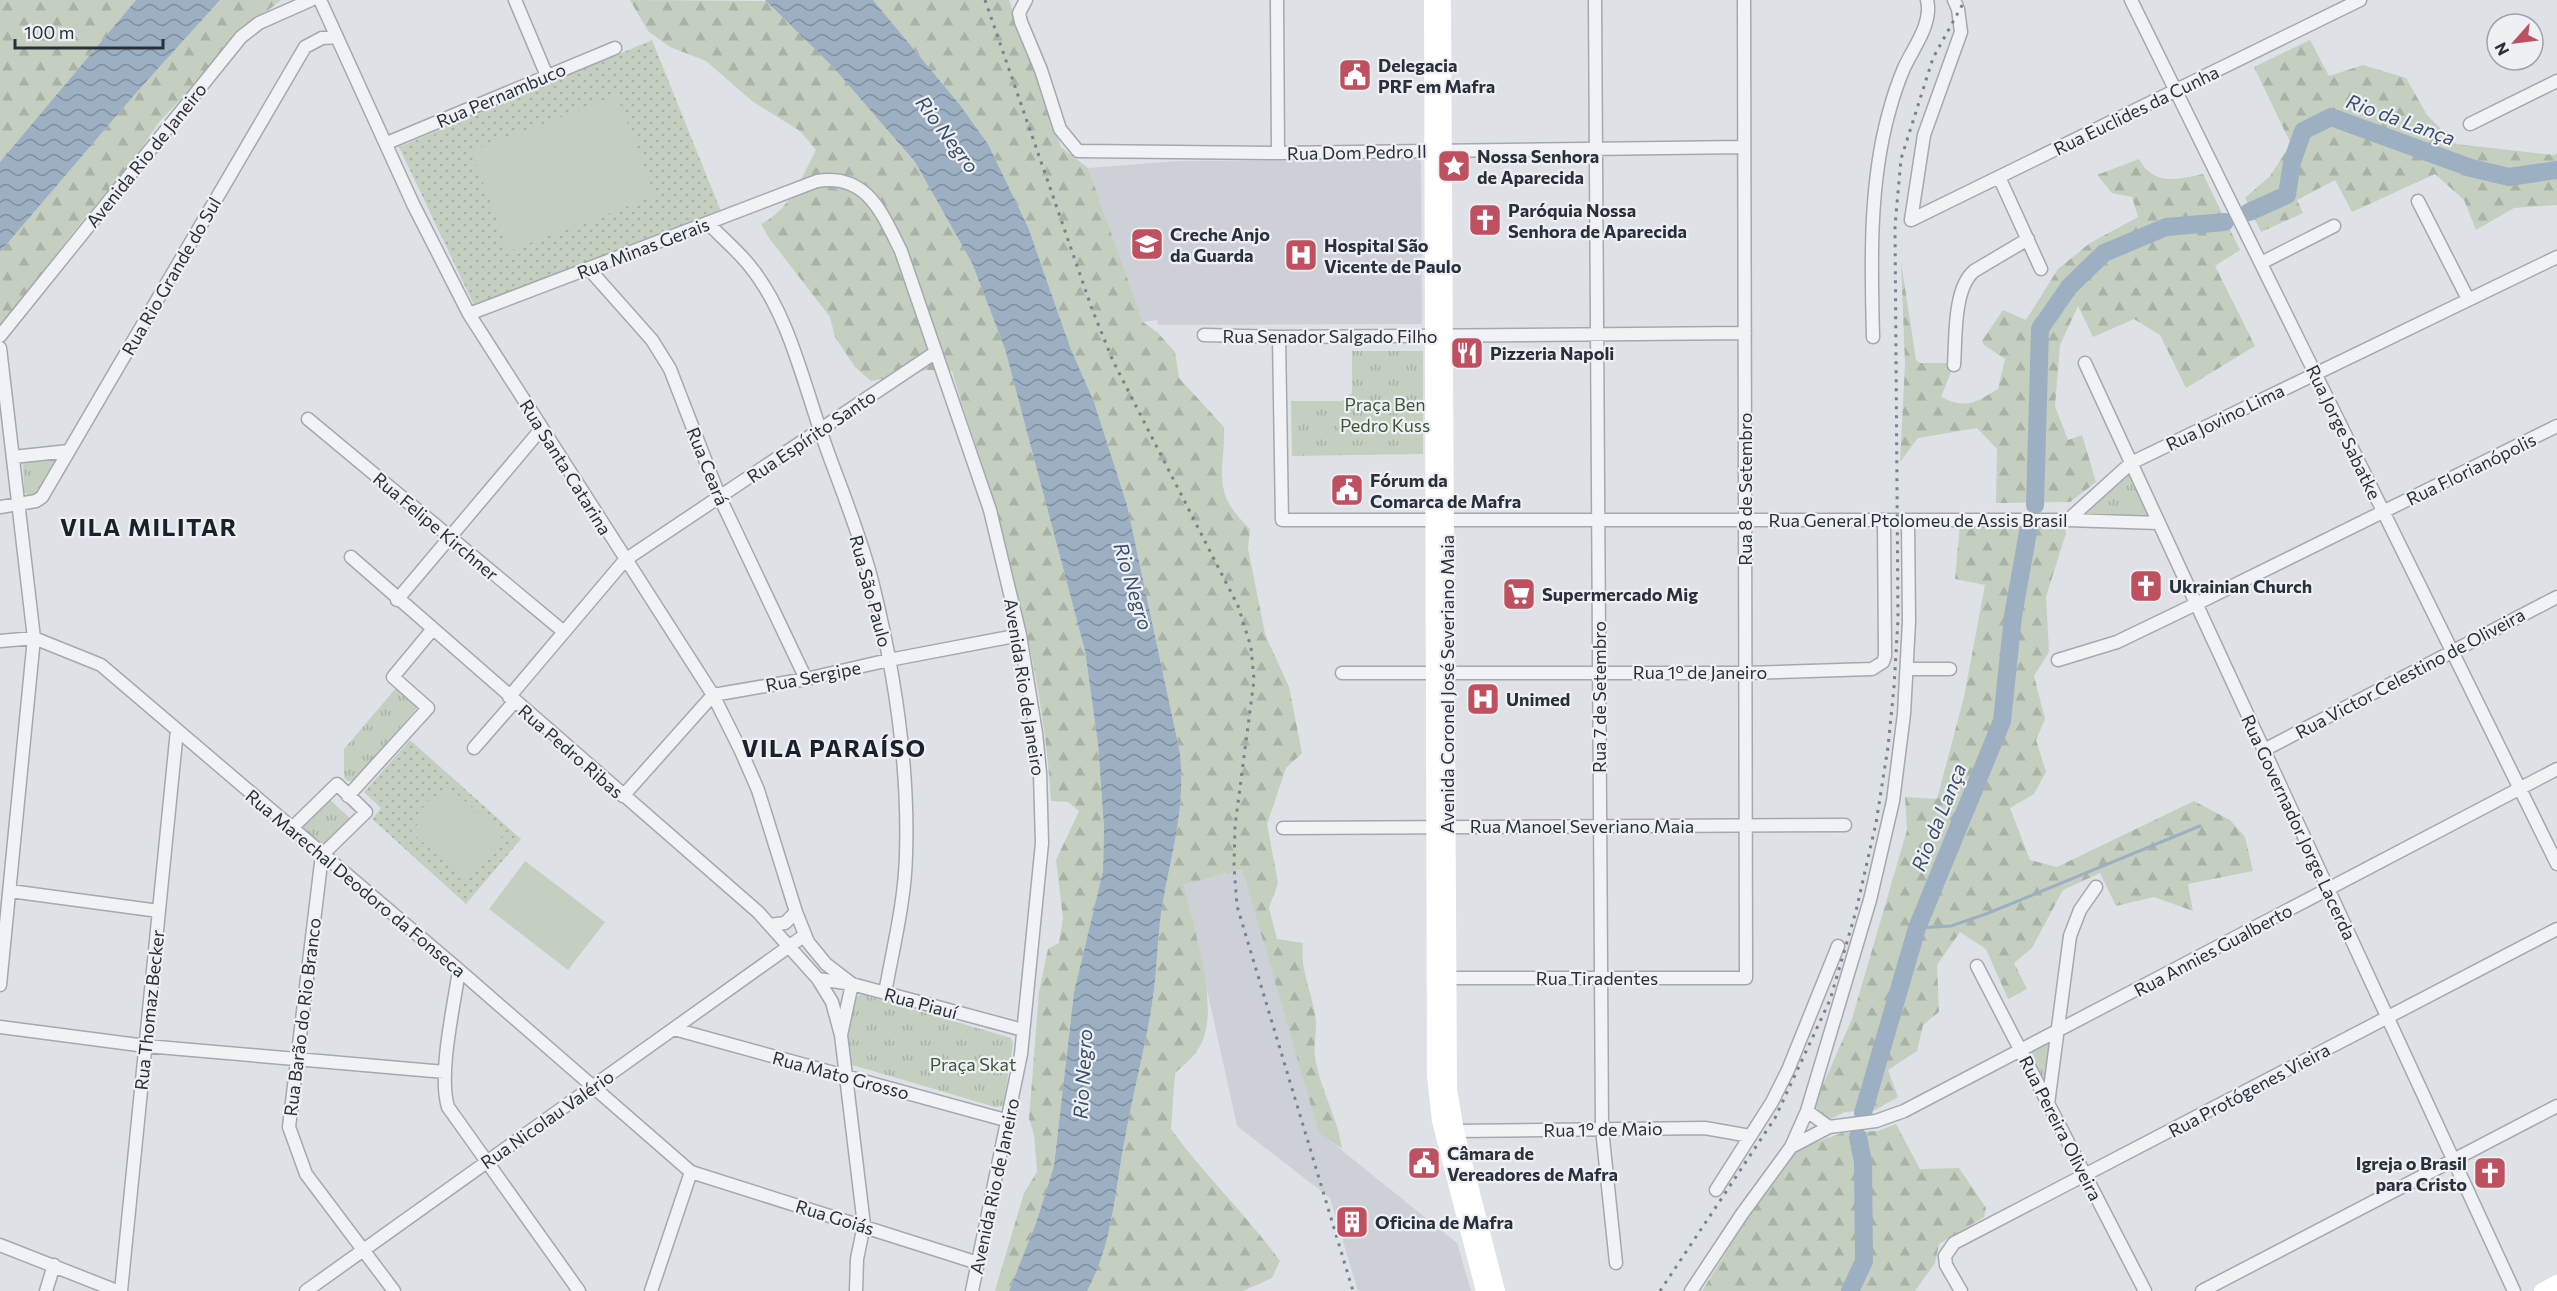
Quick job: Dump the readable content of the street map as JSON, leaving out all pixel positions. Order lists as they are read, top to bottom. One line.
{"streets":{"main road":["Avenida Coronel José Severiano Maia"],"street":["Rua Pernambuco","Rua Euclides da Cunha","Rua Dom Pedro II","Avenida Rio de Janeiro","Rua Minas Gerais","Rua Rio Grande do Sul","Rua Senador Salgado Filho","Rua Jovino Lima","Rua Jorge Sabatke","Rua Espírito Santo","Rua Ceará","Rua Santa Catarina","Rua Florianópolis","Rua 8 de Setembro","Rua General Ptolomeu de Assis Brasil","Rua Felipe Kirchner","Rua São Paulo","Rua 1º de Janeiro","Rua Victor Celestino de Oliveira","Rua Sergipe","Rua 7 de Setembro","Rua Pedro Ribas","Rua Manoel Severiano Maia","Rua Governador Jorge Lacerda","Rua Marechal Deodoro da Fonseca","Rua Annies Gualberto","Rua Tiradentes","Rua Piauí","Rua Thomaz Becker","Rua Barão do Rio Branco","Rua Mato Grosso","Rua Protógenes Vieira","Rua Nicolau Valério","Rua Pereira Oliveira","Rua 1º de Maio","Rua Goiás"]},"crossings":[["Rua Pernambuco","Rua Santa Catarina"],["Rua Euclides da Cunha","Rua Jorge Sabatke"],["Rua Dom Pedro II","Rua 8 de Setembro"],["Rua Dom Pedro II","Avenida Coronel José Severiano Maia"],["Rua Dom Pedro II","Rua 7 de Setembro"],["Avenida Rio de Janeiro","Rua Minas Gerais"],["Avenida Rio de Janeiro","Rua Espírito Santo"],["Avenida Rio de Janeiro","Rua Sergipe"],["Avenida Rio de Janeiro","Rua Piauí"],["Avenida Rio de Janeiro","Rua Mato Grosso"],["Avenida Rio de Janeiro","Rua Goiás"],["Rua Minas Gerais","Rua Ceará"],["Rua Minas Gerais","Rua Santa Catarina"],["Rua Minas Gerais","Rua São Paulo"],["Rua Rio Grande do Sul","Rua Santa Catarina"],["Rua Senador Salgado Filho","Rua 8 de Setembro"],["Rua Senador Salgado Filho","Rua General Ptolomeu de Assis Brasil"],["Rua Senador Salgado Filho","Avenida Coronel José Severiano Maia"],["Rua Senador Salgado Filho","Rua 7 de Setembro"],["Rua Jovino Lima","Rua Jorge Sabatke"],["Rua Jovino Lima","Rua General Ptolomeu de Assis Brasil"],["Rua Jovino Lima","Rua Governador Jorge Lacerda"],["Rua Jorge Sabatke","Rua Florianópolis"],["Rua Jorge Sabatke","Rua Victor Celestino de Oliveira"],["Rua Jorge Sabatke","Rua Annies Gualberto"],["Rua Espírito Santo","Rua Ceará"],["Rua Espírito Santo","Rua Santa Catarina"],["Rua Espírito Santo","Rua Felipe Kirchner"],["Rua Espírito Santo","Rua São Paulo"],["Rua Espírito Santo","Rua Pedro Ribas"],["Rua Ceará","Rua Sergipe"],["Rua Santa Catarina","Rua Sergipe"],["Rua Santa Catarina","Rua Piauí"],["Rua Florianópolis","Rua Governador Jorge Lacerda"],["Rua 8 de Setembro","Rua General Ptolomeu de Assis Brasil"],["Rua 8 de Setembro","Rua 1º de Janeiro"],["Rua 8 de Setembro","Rua Manoel Severiano Maia"],["Rua 8 de Setembro","Rua Tiradentes"],["Rua General Ptolomeu de Assis Brasil","Rua 1º de Janeiro"],["Rua General Ptolomeu de Assis Brasil","Avenida Coronel José Severiano Maia"],["Rua General Ptolomeu de Assis Brasil","Rua 7 de Setembro"],["Rua General Ptolomeu de Assis Brasil","Rua Governador Jorge Lacerda"],["Rua São Paulo","Rua Sergipe"],["Rua São Paulo","Rua Piauí"],["Rua 1º de Janeiro","Avenida Coronel José Severiano Maia"],["Rua 1º de Janeiro","Rua 7 de Setembro"],["Rua Victor Celestino de Oliveira","Rua Governador Jorge Lacerda"],["Avenida Coronel José Severiano Maia","Rua Manoel Severiano Maia"],["Avenida Coronel José Severiano Maia","Rua Tiradentes"],["Avenida Coronel José Severiano Maia","Rua 1º de Maio"],["Rua 7 de Setembro","Rua Manoel Severiano Maia"],["Rua 7 de Setembro","Rua Tiradentes"],["Rua 7 de Setembro","Rua 1º de Maio"],["Rua Pedro Ribas","Rua Nicolau Valério"],["Rua Governador Jorge Lacerda","Rua Annies Gualberto"],["Rua Governador Jorge Lacerda","Rua Protógenes Vieira"],["Rua Marechal Deodoro da Fonseca","Rua Thomaz Becker"],["Rua Marechal Deodoro da Fonseca","Rua Barão do Rio Branco"],["Rua Marechal Deodoro da Fonseca","Rua Nicolau Valério"],["Rua Marechal Deodoro da Fonseca","Rua Goiás"],["Rua Annies Gualberto","Rua Pereira Oliveira"],["Rua Barão do Rio Branco","Rua Nicolau Valério"],["Rua Mato Grosso","Rua Nicolau Valério"],["Rua Protógenes Vieira","Rua Pereira Oliveira"]],"districts":["VILA MILITAR","VILA PARAÍSO"],"water":["Rio da Lança","Rio Negro"],"parks":["Praça Ben Pedro Kuss","Praça Skat"],"places":{"public building":["Delegacia PRF em Mafra","Fórum da Comarca de Mafra","Câmara de Vereadores de Mafra"],"place":["Nossa Senhora de Aparecida"],"church":["Paróquia Nossa Senhora de Aparecida","Ukrainian Church","Igreja o Brasil para Cristo"],"school or university":["Creche Anjo da Guarda"],"hospital":["Hospital São Vicente de Paulo","Unimed"],"restaurant":["Pizzeria Napoli"],"supermarket":["Supermercado Mig"],"building":["Oficina de Mafra"]},"scale_bar":"100 m","north":"bottom left"}
